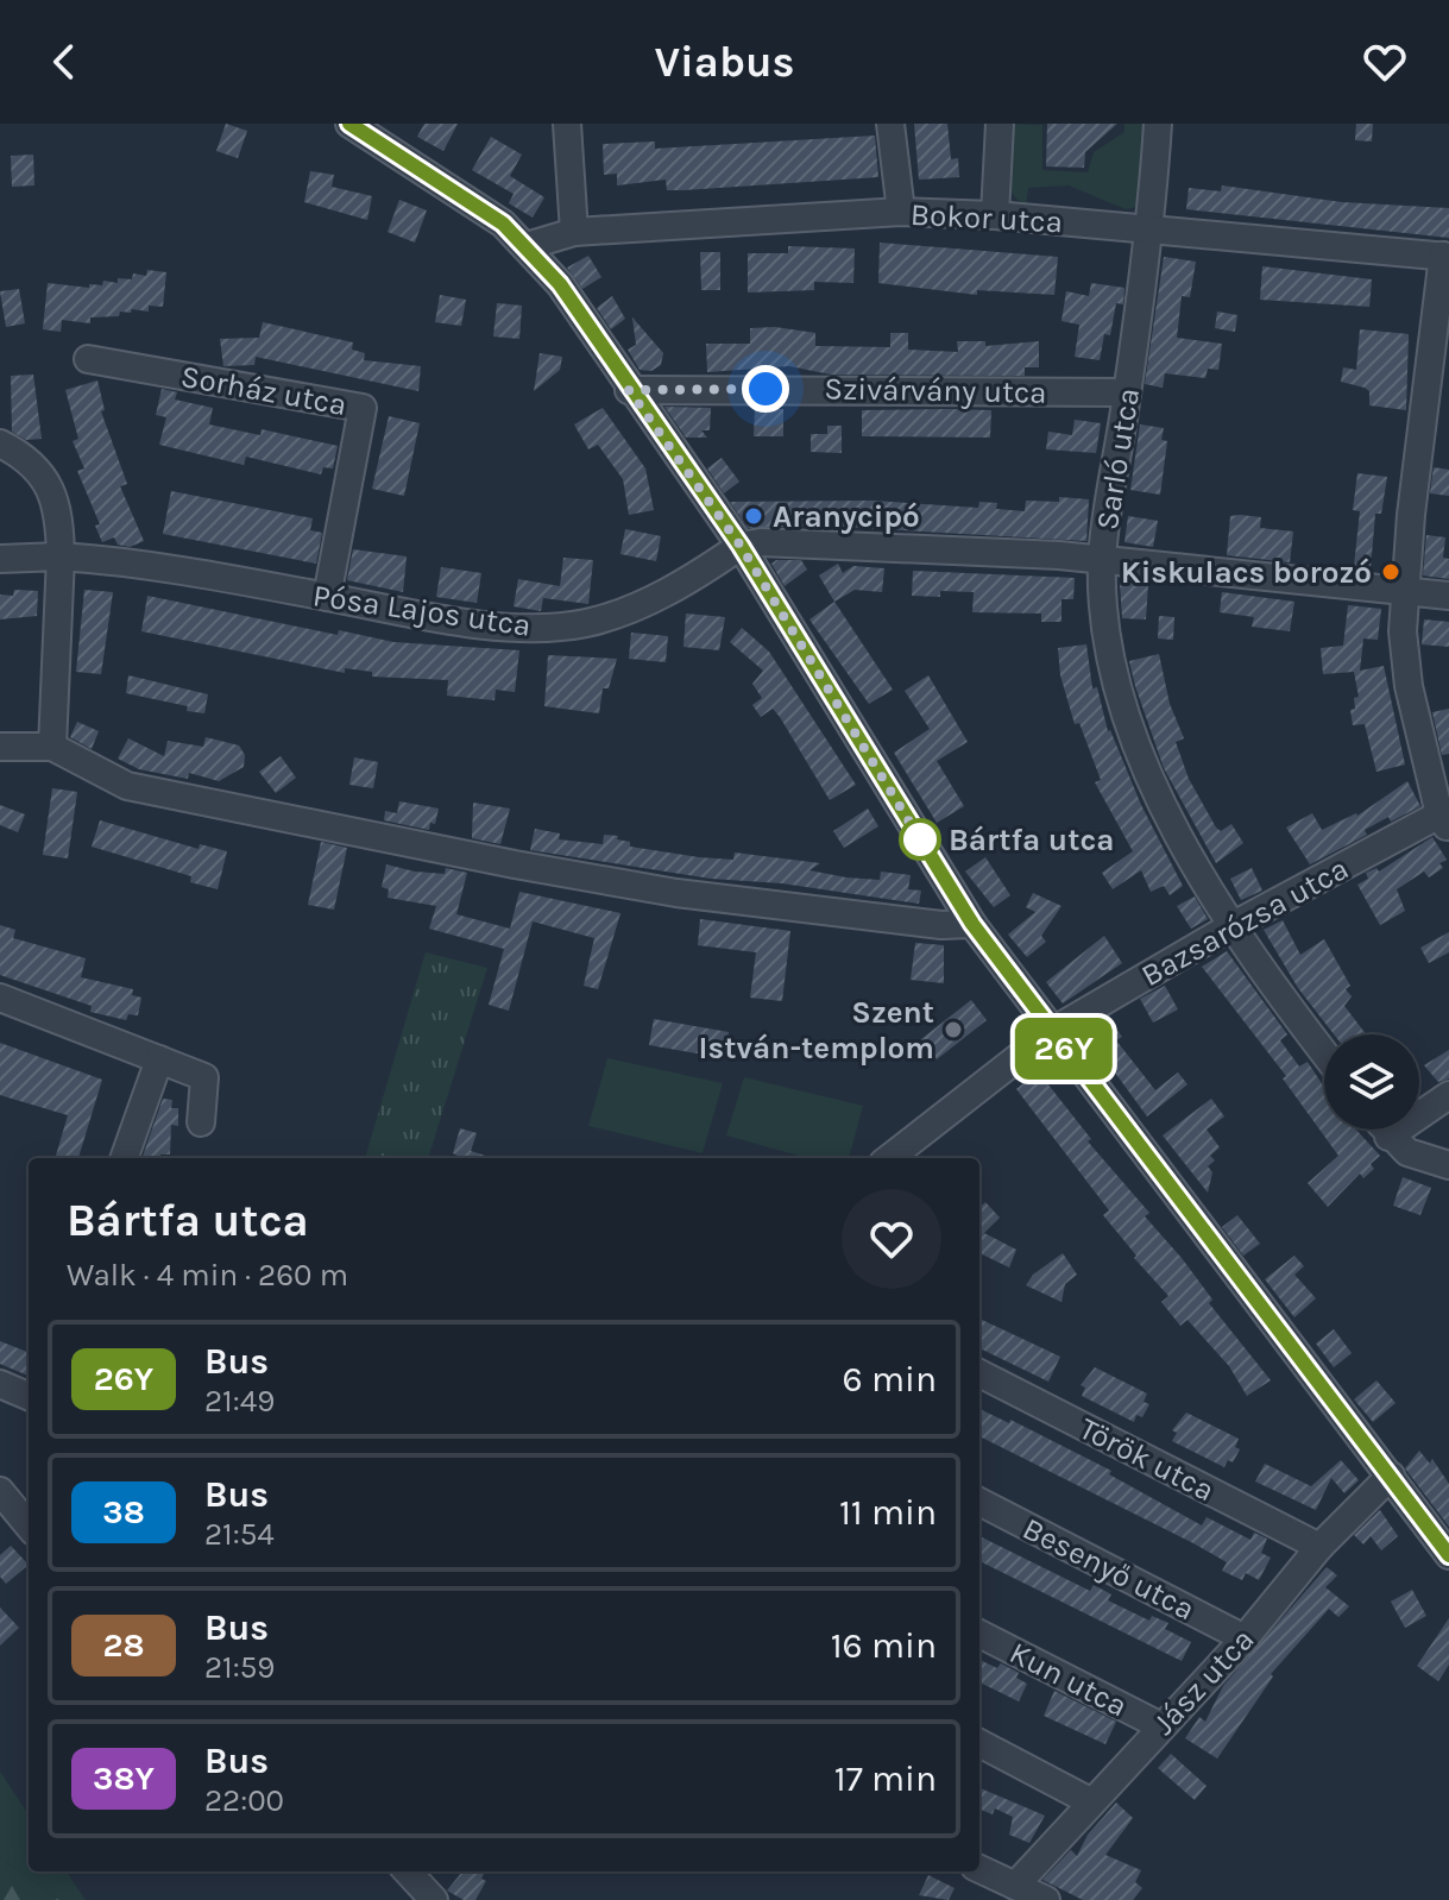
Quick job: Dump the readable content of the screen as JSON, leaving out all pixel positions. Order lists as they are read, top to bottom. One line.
{"streets":{"street":["Bokor utca","Sorház utca","Szivárvány utca","Sarló utca","Pósa Lajos utca","Bazsarózsa utca","Török utca","Besenyő utca","Kun utca","Jász utca"]},"crossings":[["Bokor utca","Sarló utca"],["Sorház utca","Pósa Lajos utca"],["Szivárvány utca","Sarló utca"],["Sarló utca","Pósa Lajos utca"],["Sarló utca","Bazsarózsa utca"],["Török utca","Jász utca"],["Besenyő utca","Jász utca"],["Kun utca","Jász utca"]],"places":["Aranycipó","Kiskulacs borozó","Bártfa utca","Szent István-templom"],"lines":["bus line 26Y"],"page":{"header":"Viabus","on_map":"26Y","heading":["Bártfa utca","Walk · 4 min · 260 m"],"list":[{"mark":"26Y","name":"Bus","note":"21:49","value":"6 min"},{"mark":"38","name":"Bus","note":"21:54","value":"11 min"},{"mark":"28","name":"Bus","note":"21:59","value":"16 min"},{"mark":"38Y","name":"Bus","note":"22:00","value":"17 min"}]}}
